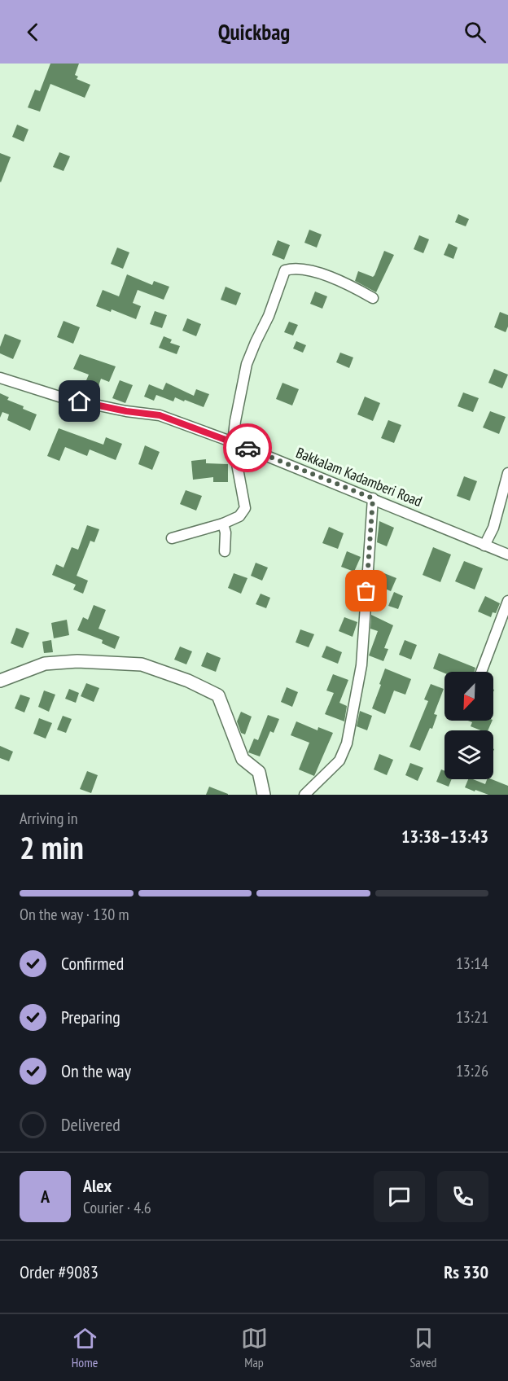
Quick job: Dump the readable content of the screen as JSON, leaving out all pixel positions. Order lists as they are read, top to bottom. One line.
{"streets":{"street":["Bakkalam Kadamberi Road"]},"north":"bottom left","page":{"header":"Quickbag","heading":["2 min","Arriving in","13:38–13:43"],"panel":["Alex","Courier · 4.6","Order #9083","Rs 330"],"bar":"On the way · 130 m","list":[["Confirmed","13:14"],["Preparing","13:21"],["On the way","13:26"],"Delivered"],"round":"A","tabs":["Home","Map","Saved"]}}
